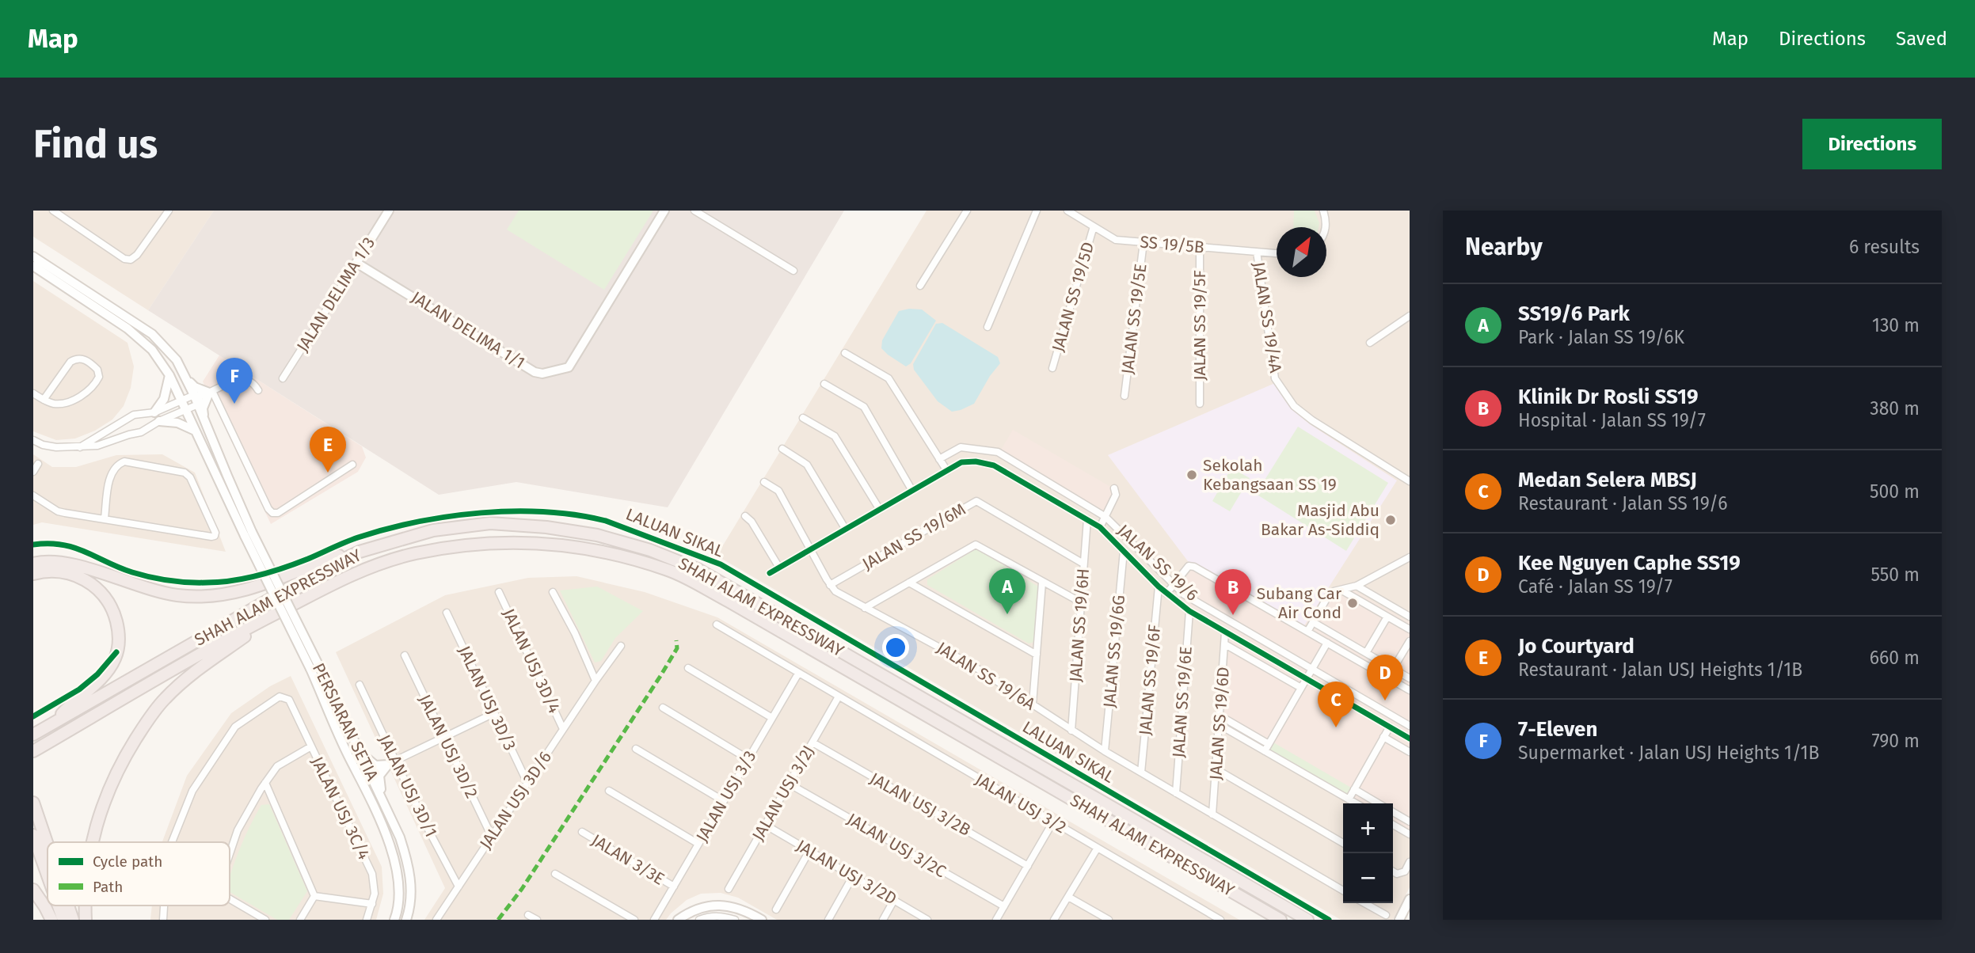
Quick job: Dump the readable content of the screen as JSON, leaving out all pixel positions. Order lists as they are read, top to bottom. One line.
{"streets":{"highway":["SHAH ALAM EXPRESSWAY"],"main road":["JALAN DELIMA 1/3","JALAN DELIMA 1/1","PERSIARAN SETIA"],"street":["SS 19/5B","JALAN SS 19/5D","JALAN SS 19/4A","JALAN SS 19/5E","JALAN SS 19/5F","JALAN SS 19/6M","JALAN SS 19/6","JALAN SS 19/6H","JALAN SS 19/6G","JALAN USJ 3D/4","JALAN SS 19/6A","JALAN SS 19/6F","JALAN USJ 3D/3","JALAN SS 19/6E","JALAN SS 19/6D","JALAN USJ 3D/2","JALAN USJ 3D/1","JALAN USJ 3/2J","JALAN USJ 3/3","JALAN USJ 3D/6","JALAN USJ 3/2","JALAN USJ 3/2B","JALAN USJ 3C/4","JALAN USJ 3/2C","JALAN 3/3E","JALAN USJ 3/2D"],"cycle path":["LALUAN SIKAL"]},"crossings":[["SS 19/5B","JALAN SS 19/5D"],["SS 19/5B","JALAN SS 19/4A"],["SS 19/5B","JALAN SS 19/5E"],["SS 19/5B","JALAN SS 19/5F"],["JALAN DELIMA 1/3","JALAN DELIMA 1/1"],["JALAN SS 19/6M","JALAN SS 19/6H"],["JALAN SS 19/6M","JALAN SS 19/6A"],["JALAN SS 19/6","JALAN SS 19/6H"],["JALAN SS 19/6","JALAN SS 19/6G"],["JALAN SS 19/6","JALAN SS 19/6A"],["JALAN SS 19/6","JALAN SS 19/6F"],["JALAN SS 19/6","JALAN SS 19/6E"],["JALAN SS 19/6","JALAN SS 19/6D"],["JALAN SS 19/6H","JALAN SS 19/6A"],["JALAN SS 19/6G","JALAN SS 19/6A"],["JALAN USJ 3D/4","JALAN USJ 3D/6"],["JALAN SS 19/6A","JALAN SS 19/6F"],["JALAN SS 19/6A","JALAN SS 19/6E"],["JALAN SS 19/6A","JALAN SS 19/6D"],["JALAN USJ 3D/3","JALAN USJ 3D/6"],["JALAN USJ 3D/2","JALAN USJ 3D/6"],["JALAN USJ 3D/1","JALAN USJ 3D/6"],["JALAN USJ 3/2J","JALAN USJ 3/2"],["JALAN USJ 3/2J","JALAN USJ 3/2B"],["JALAN USJ 3/2J","JALAN USJ 3/2C"],["JALAN USJ 3/2J","JALAN USJ 3/2D"],["JALAN USJ 3/3","JALAN USJ 3/2"],["JALAN USJ 3/3","JALAN 3/3E"]],"places":["Sekolah Kebangsaan SS 19","Masjid Abu Bakar As-Siddiq","Subang Car Air Cond"],"legend":["Cycle path","Path"],"north":"top right","page":{"header":"Map","nav":["Map","Directions","Saved"],"buttons":"Directions","title":"Find us","heading":["Nearby","6 results"],"list":[{"mark":"A","name":"SS19/6 Park","note":"Park · Jalan SS 19/6K","value":"130 m"},{"mark":"B","name":"Klinik Dr Rosli SS19","note":"Hospital · Jalan SS 19/7","value":"380 m"},{"mark":"C","name":"Medan Selera MBSJ","note":"Restaurant · Jalan SS 19/6","value":"500 m"},{"mark":"D","name":"Kee Nguyen Caphe SS19","note":"Café · Jalan SS 19/7","value":"550 m"},{"mark":"E","name":"Jo Courtyard","note":"Restaurant · Jalan USJ Heights 1/1B","value":"660 m"},{"mark":"F","name":"7-Eleven","note":"Supermarket · Jalan USJ Heights 1/1B","value":"790 m"}],"pins":["F","E","A","B","D","C"],"map_buttons":["+","−"]}}
